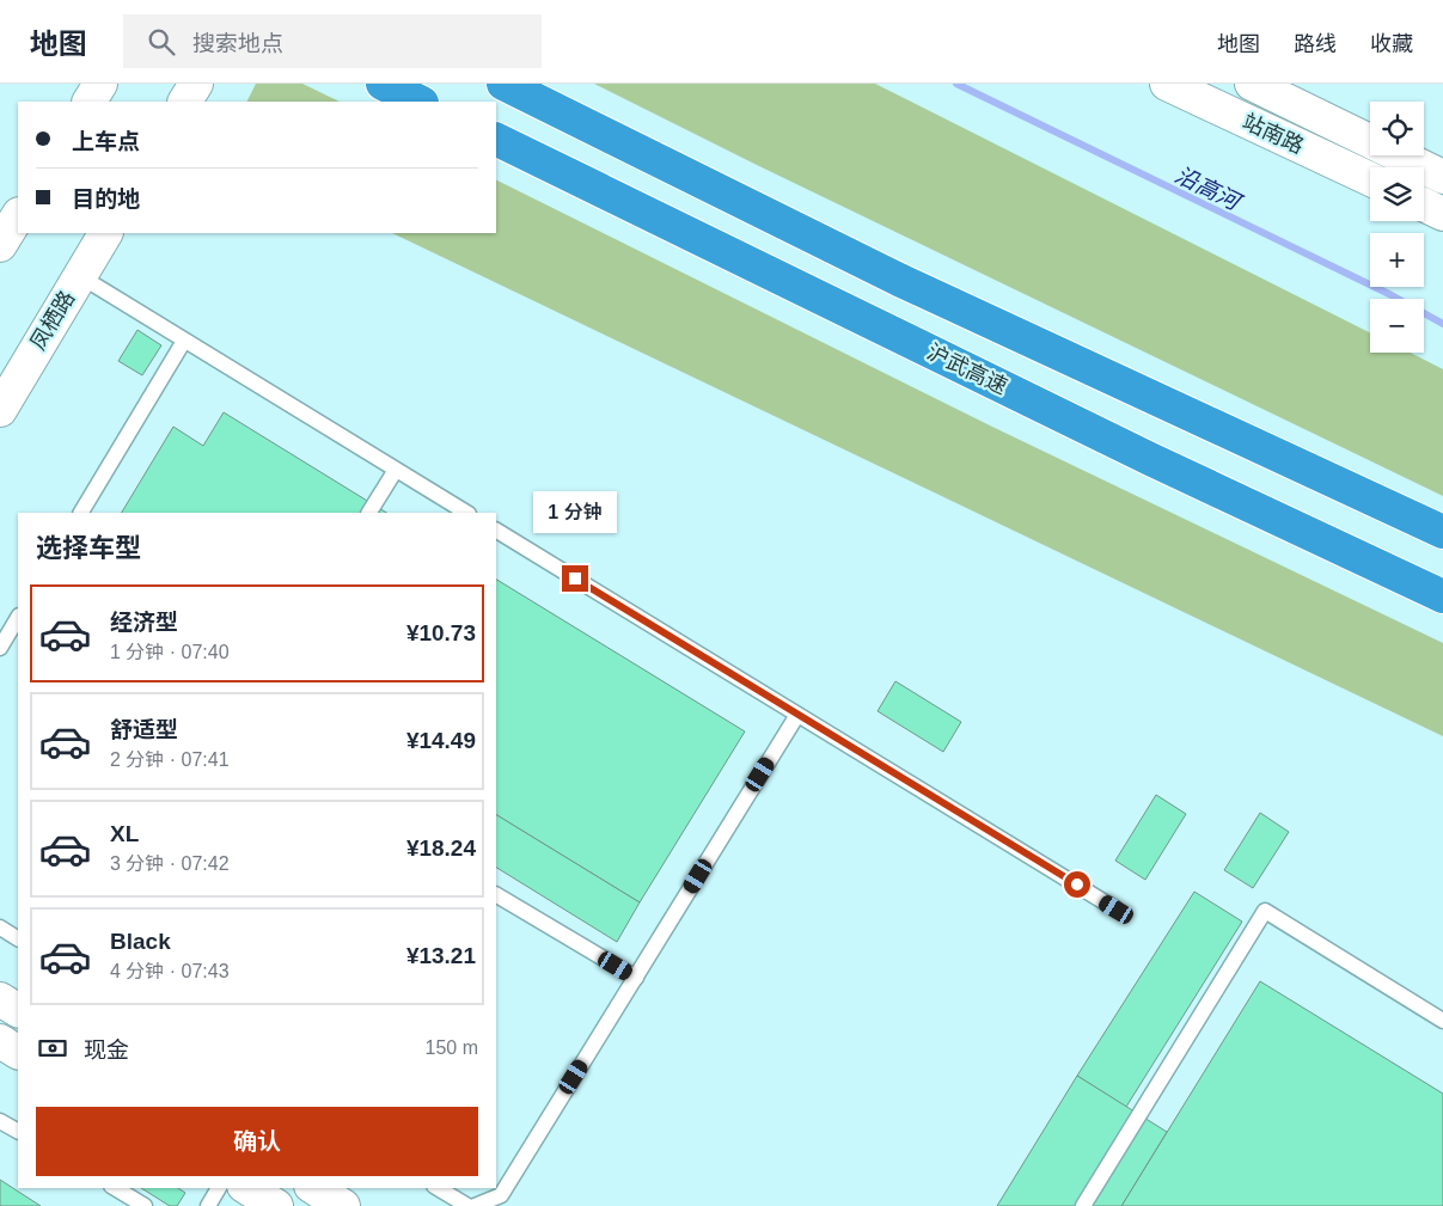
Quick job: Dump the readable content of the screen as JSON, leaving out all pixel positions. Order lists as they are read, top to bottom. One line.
{"streets":{"highway":["沪武高速"],"street":["站南路","凤栖路"]},"water":["沿高河"],"page":{"header":"地图","search":"搜索地点","nav":["地图","路线","收藏"],"map_buttons":["+","−"],"banner":["上车点","目的地"],"bubble":"1 分钟","heading":"选择车型","list":[{"name":"经济型","note":"1 分钟 · 07:40","value":"¥10.73"},{"name":"舒适型","note":"2 分钟 · 07:41","value":"¥14.49"},{"name":"XL","note":"3 分钟 · 07:42","value":"¥18.24"},{"name":"Black","note":"4 分钟 · 07:43","value":"¥13.21"}],"pay":["现金","150 m"],"buttons":"确认"}}
